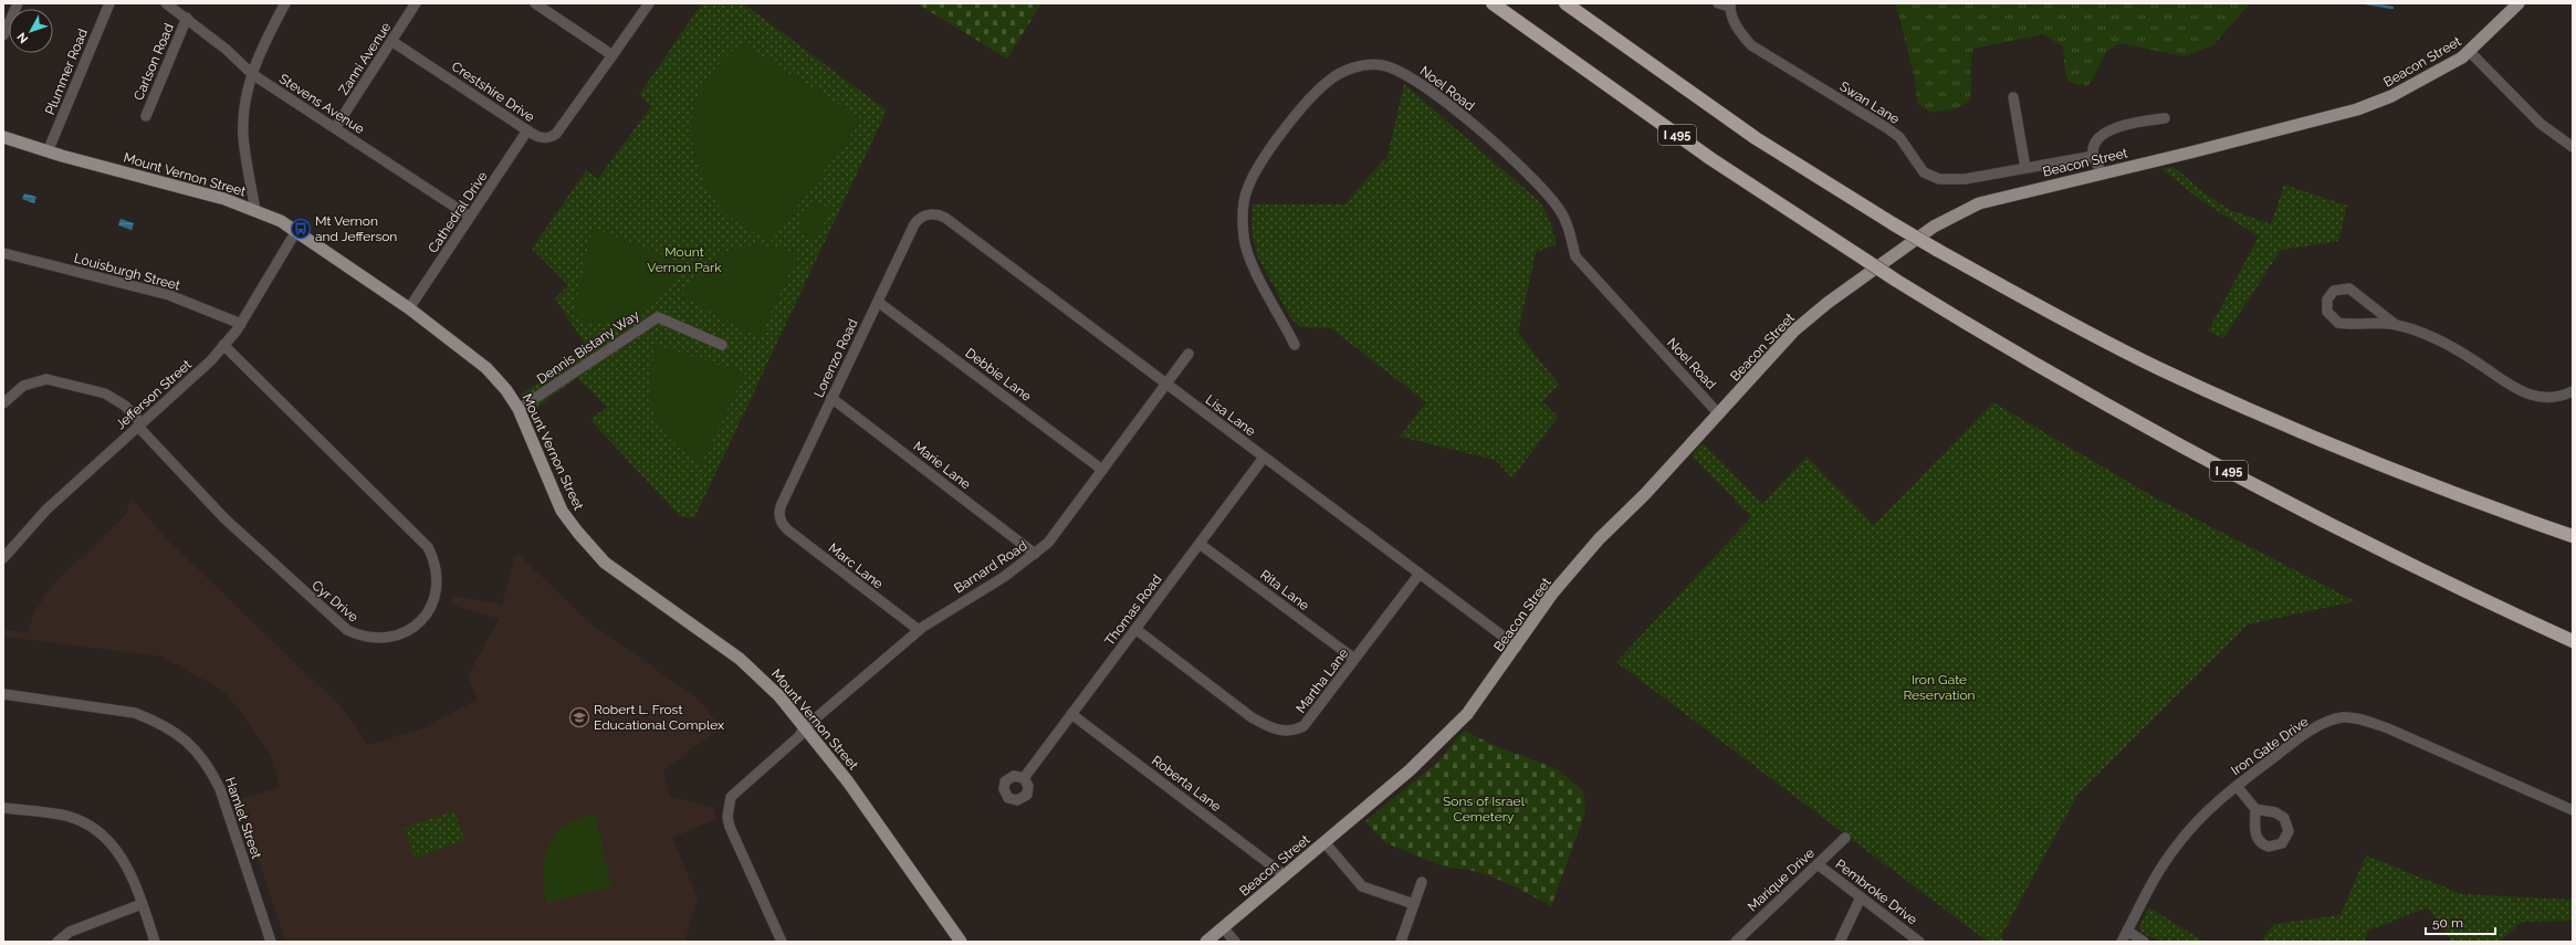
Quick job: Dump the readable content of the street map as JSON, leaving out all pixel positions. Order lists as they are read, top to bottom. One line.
{"streets":{"highway":["I 495"],"main road":["Beacon Street","Mount Vernon Street"],"street":["Zanni Avenue","Carlson Road","Plummer Road","Noel Road","Crestshire Drive","Swan Lane","Stevens Avenue","Cathedral Drive","Louisburgh Street","Dennis Bistany Way","Lorenzo Road","Debbie Lane","Jefferson Street","Lisa Lane","Marie Lane","Marc Lane","Barnard Road","Rita Lane","Cyr Drive","Thomas Road","Martha Lane","Iron Gate Drive","Roberta Lane","Hamlet Street","Marique Drive","Pembroke Drive"]},"crossings":[["Zanni Avenue","Crestshire Drive"],["Zanni Avenue","Stevens Avenue"],["Carlson Road","Stevens Avenue"],["Beacon Street","Noel Road"],["Beacon Street","Lisa Lane"],["Beacon Street","Roberta Lane"],["Plummer Road","Mount Vernon Street"],["Crestshire Drive","Cathedral Drive"],["Stevens Avenue","Cathedral Drive"],["Mount Vernon Street","Cathedral Drive"],["Mount Vernon Street","Dennis Bistany Way"],["Mount Vernon Street","Jefferson Street"],["Mount Vernon Street","Barnard Road"],["Louisburgh Street","Jefferson Street"],["Lorenzo Road","Debbie Lane"],["Lorenzo Road","Lisa Lane"],["Lorenzo Road","Marie Lane"],["Lorenzo Road","Marc Lane"],["Debbie Lane","Barnard Road"],["Jefferson Street","Cyr Drive"],["Lisa Lane","Barnard Road"],["Lisa Lane","Thomas Road"],["Lisa Lane","Martha Lane"],["Marie Lane","Barnard Road"],["Marc Lane","Barnard Road"],["Rita Lane","Thomas Road"],["Rita Lane","Martha Lane"],["Thomas Road","Martha Lane"],["Thomas Road","Roberta Lane"],["Marique Drive","Pembroke Drive"]],"parks":["Mount Vernon Park","Iron Gate Reservation","Sons of Israel Cemetery"],"places":{"bus stop":["Mt Vernon and Jefferson"],"school or university":["Robert L. Frost Educational Complex"]},"scale_bar":"50 m","north":"bottom left"}
